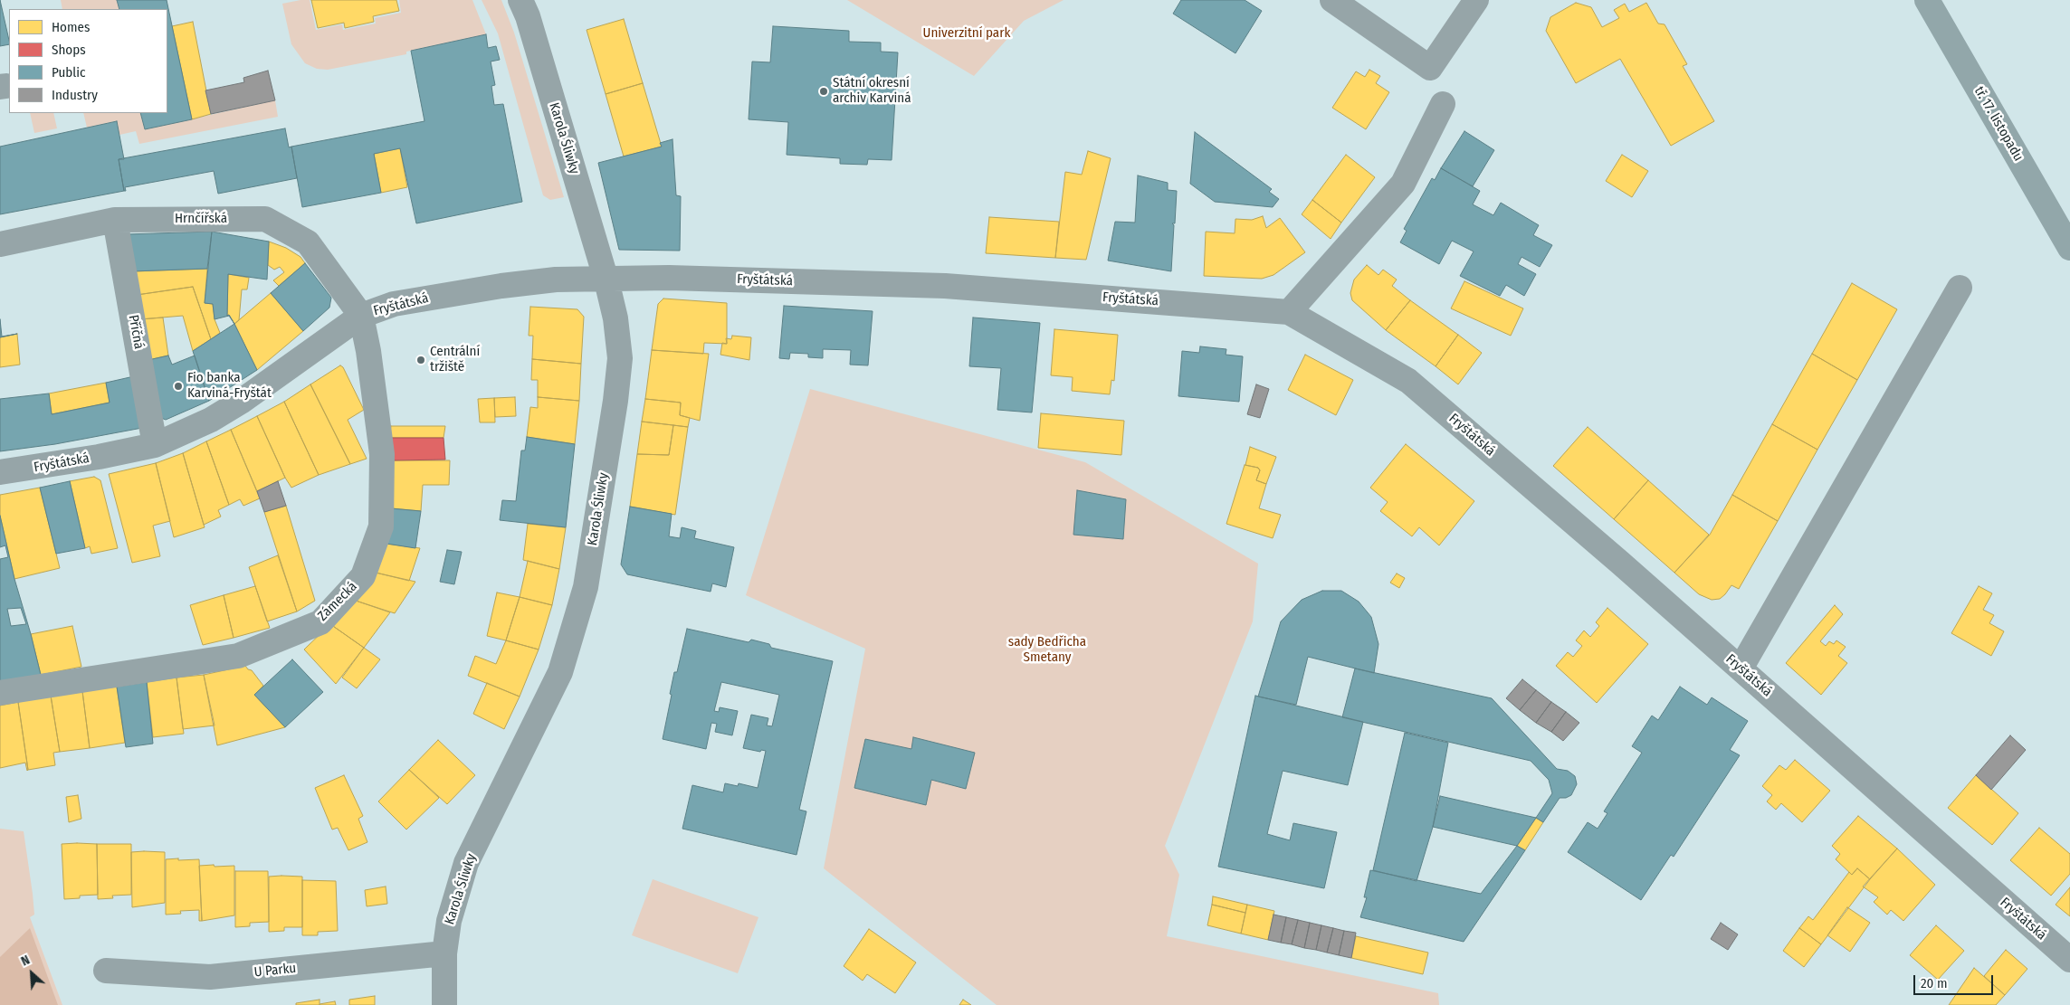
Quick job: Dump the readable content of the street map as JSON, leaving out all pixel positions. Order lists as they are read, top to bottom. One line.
{"streets":{"main road":["tř. 17. listopadu"],"street":["Karola Śliwky","Hrnčířská","Fryštátská","Příčná","Zámecká","U Parku"]},"crossings":[["Karola Śliwky","Fryštátská"],["Karola Śliwky","U Parku"],["Hrnčířská","Fryštátská"],["Hrnčířská","Příčná"],["Hrnčířská","Zámecká"],["Fryštátská","Příčná"],["Fryštátská","Zámecká"]],"parks":["Univerzitní park","sady Bedřicha Smetany"],"places":["Státní okresní archiv Karviná","Centrální tržiště","Fio banka Karviná-Fryštát"],"legend":["Homes","Shops","Public","Industry"],"scale_bar":"20 m","north":"top left"}
